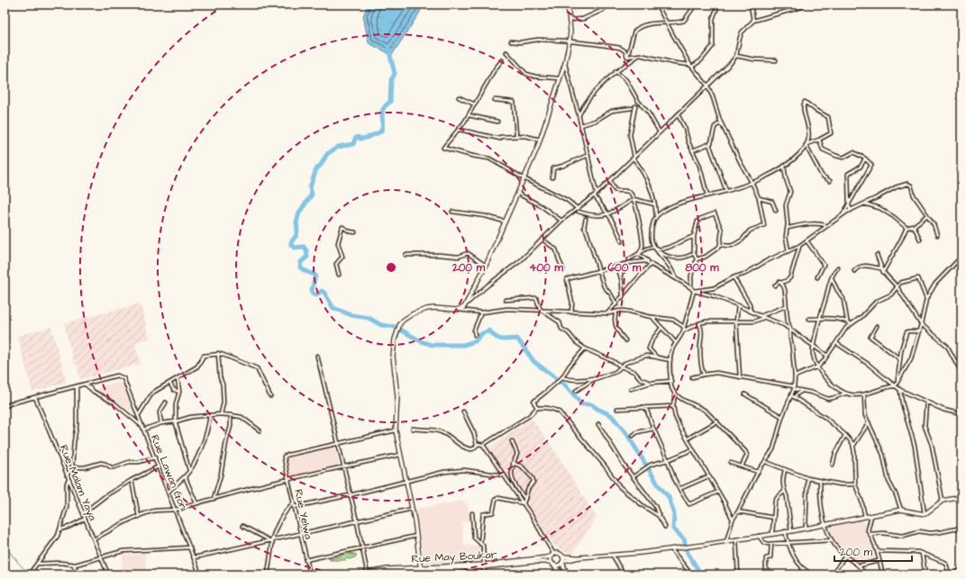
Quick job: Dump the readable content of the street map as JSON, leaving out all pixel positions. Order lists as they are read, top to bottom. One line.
{"streets":{"main road":["Rue May Boukar"],"street":["Rue Lawan Goni","Rue Malam Yaya","Rue Yelwa"]},"scale_bar":"200 m","rings":["200 m","400 m","600 m","800 m"]}
